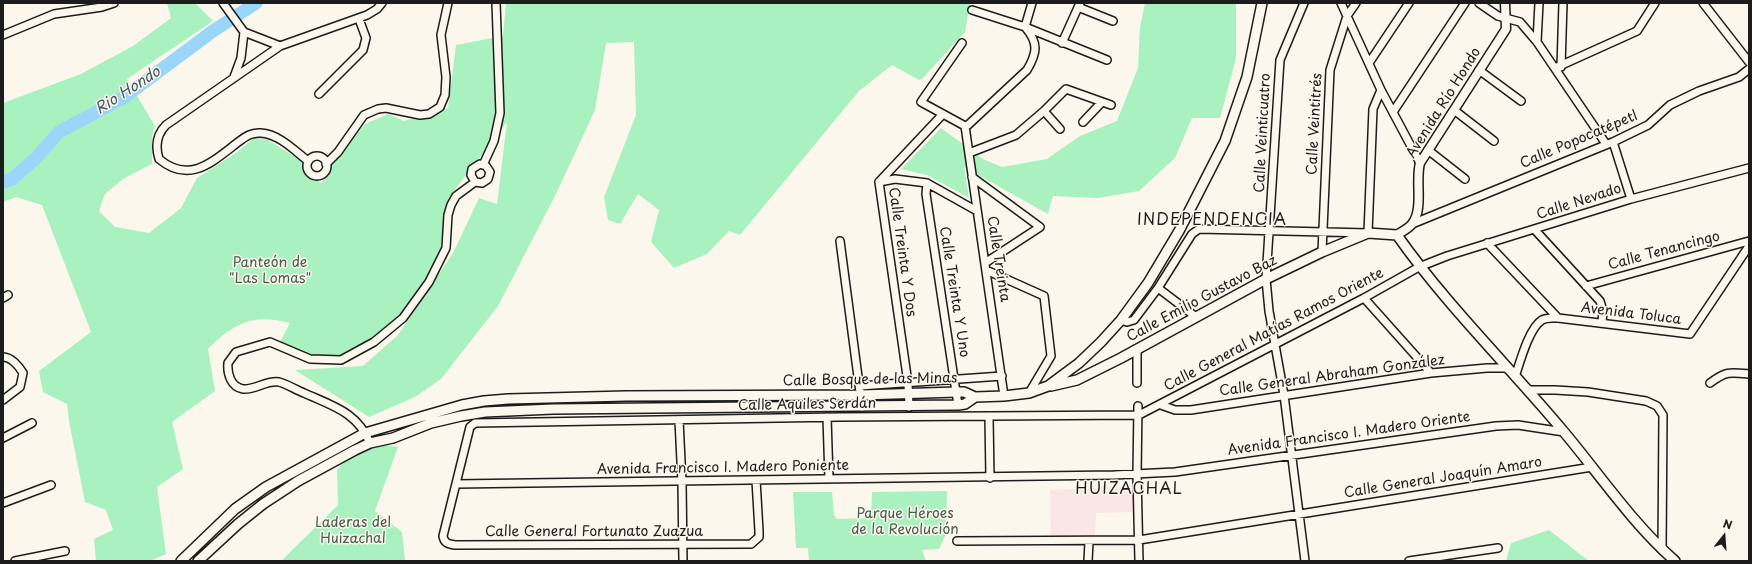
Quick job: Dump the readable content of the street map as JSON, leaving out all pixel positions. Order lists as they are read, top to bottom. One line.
{"streets":{"main road":["Calle Emilio Gustavo Baz","Calle Bosque de las Minas"],"street":["Avenida Río Hondo","Calle Veintitrés","Calle Veinticuatro","Calle Popocatépetl","Calle Nevado","Calle Tenancingo","Calle Treinta Y Dos","Calle Treinta","Calle Treinta Y Uno","Avenida Toluca","Calle General Matías Ramos Oriente","Calle General Abraham González","Calle Aquiles Serdán","Avenida Francisco I. Madero Oriente","Avenida Francisco I. Madero Poniente","Calle General Joaquín Amaro","Calle General Fortunato Zuazua"]},"crossings":[["Avenida Río Hondo","Calle Popocatépetl"],["Calle Veintitrés","Calle Emilio Gustavo Baz"],["Calle Veinticuatro","Calle Emilio Gustavo Baz"],["Calle Veinticuatro","Calle General Matías Ramos Oriente"],["Calle Veinticuatro","Calle General Abraham González"],["Calle Veinticuatro","Avenida Francisco I. Madero Oriente"],["Calle Veinticuatro","Calle General Joaquín Amaro"],["Calle Nevado","Calle General Matías Ramos Oriente"],["Calle Treinta Y Dos","Calle Treinta"],["Calle Treinta Y Dos","Calle Treinta Y Uno"],["Calle Treinta Y Dos","Calle Bosque de las Minas"],["Calle Treinta Y Uno","Calle Bosque de las Minas"],["Calle General Matías Ramos Oriente","Calle General Abraham González"],["Calle General Matías Ramos Oriente","Calle Aquiles Serdán"],["Calle Aquiles Serdán","Avenida Francisco I. Madero Poniente"],["Calle Aquiles Serdán","Calle General Fortunato Zuazua"],["Avenida Francisco I. Madero Oriente","Avenida Francisco I. Madero Poniente"],["Avenida Francisco I. Madero Poniente","Calle General Fortunato Zuazua"]],"districts":["INDEPENDENCIA","HUIZACHAL"],"water":["Rio Hondo"],"parks":["Panteón de \"Las Lomas\"","Parque Héroes de la Revolución","Laderas del Huizachal"],"north":"top"}
